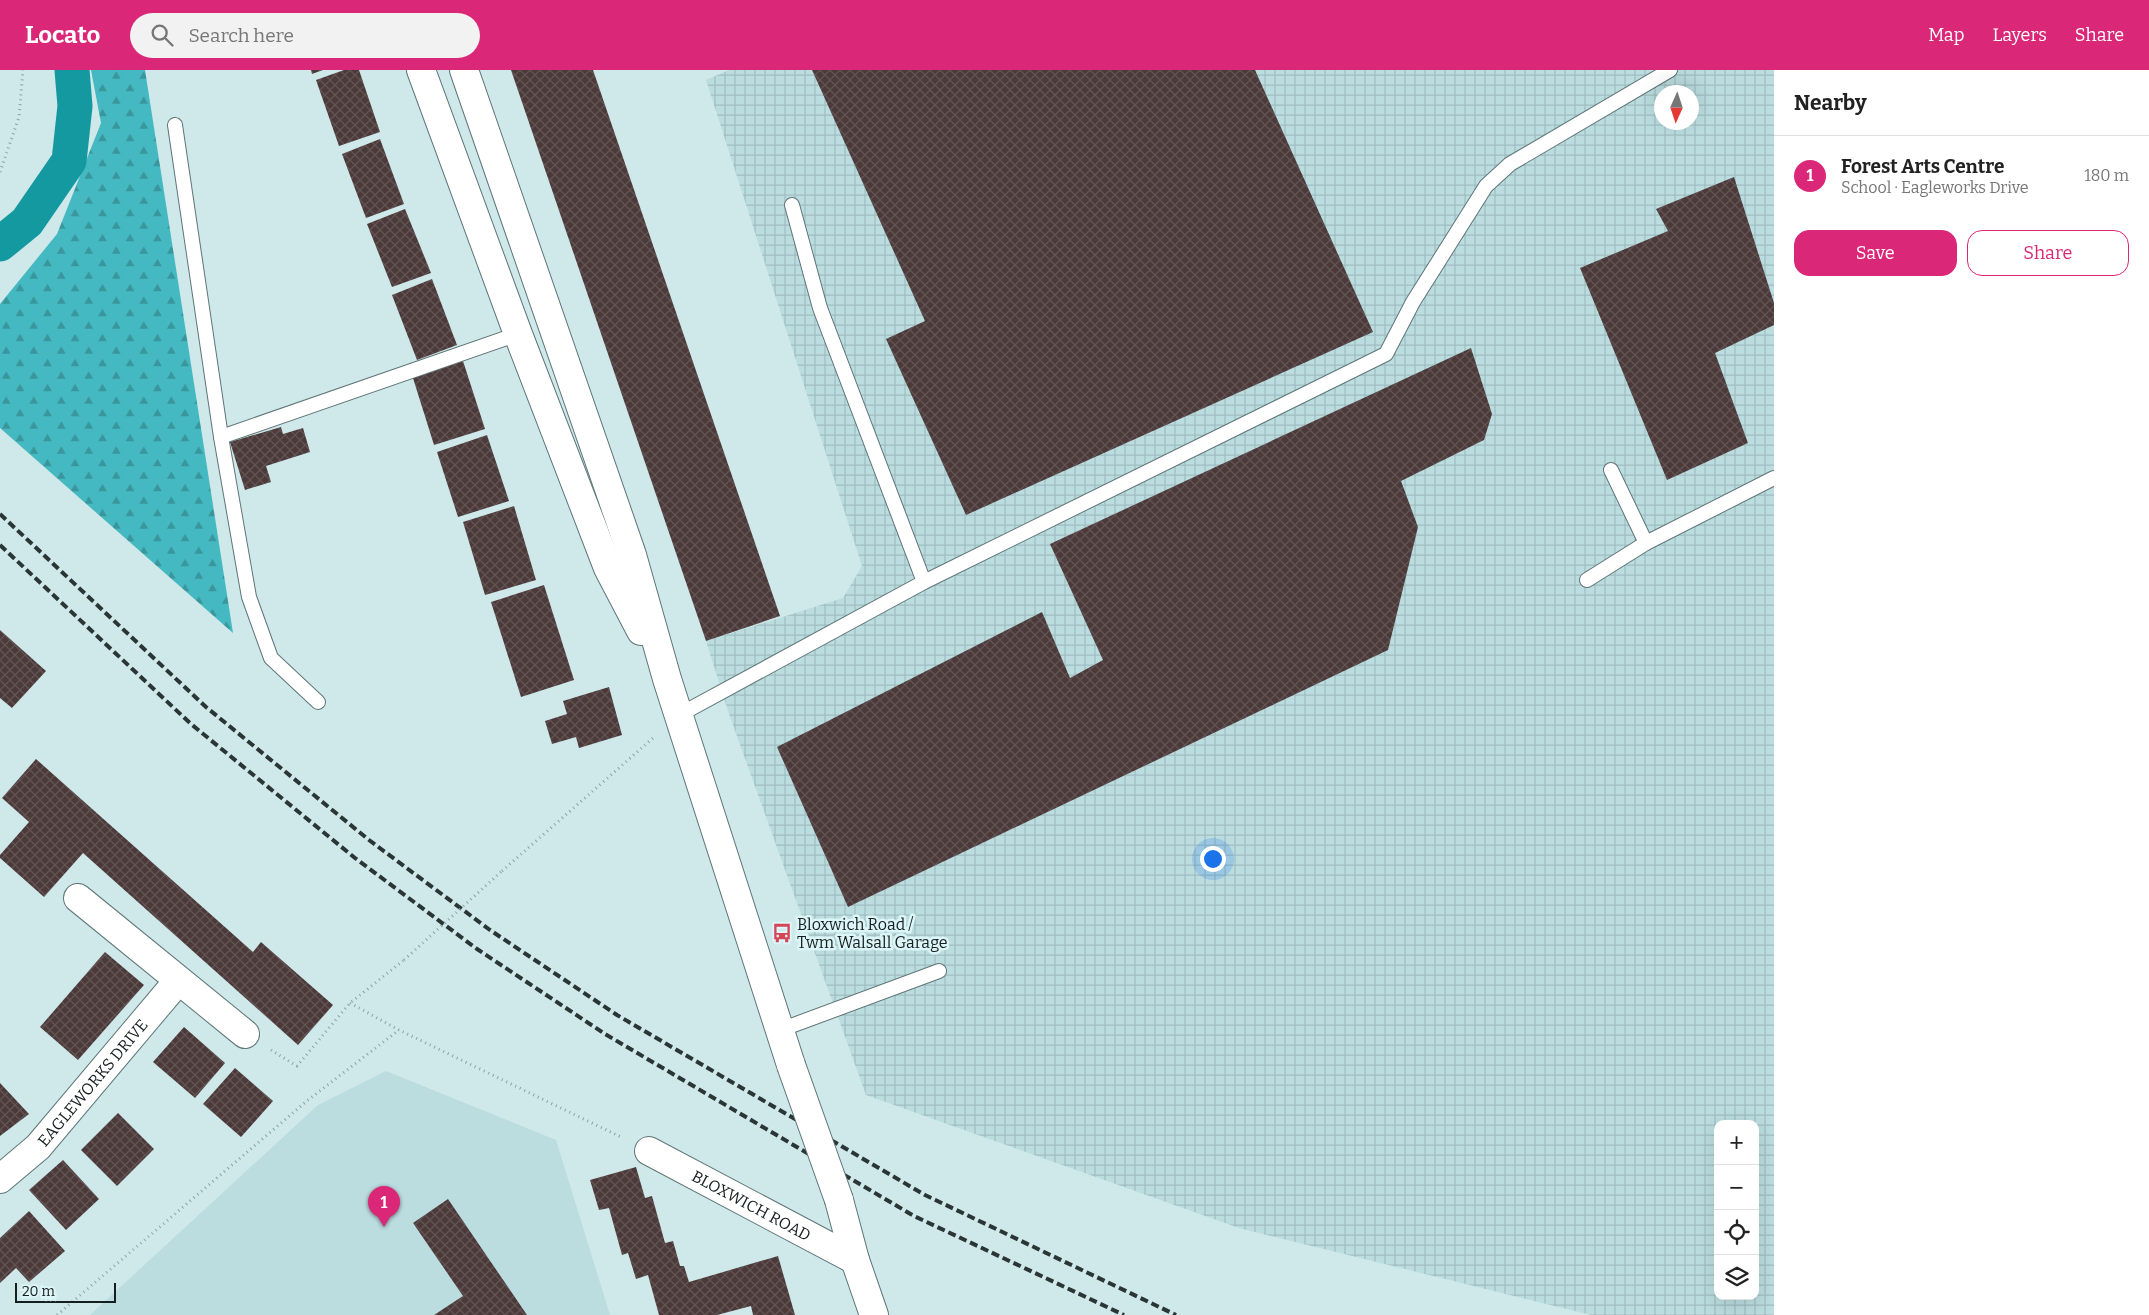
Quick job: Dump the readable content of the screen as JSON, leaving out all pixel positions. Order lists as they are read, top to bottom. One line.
{"streets":{"main road":["EAGLEWORKS DRIVE","BLOXWICH ROAD"]},"places":{"bus stop":["Bloxwich Road / Twm Walsall Garage"]},"scale_bar":"20 m","north":"bottom","page":{"header":"Locato","search":"Search here","nav":["Map","Layers","Share"],"heading":"Nearby","list":[{"mark":"1","name":"Forest Arts Centre","note":"School · Eagleworks Drive","value":"180 m"}],"buttons":["Save","Share"],"map_buttons":["+","−"],"pins":"1","scale":"20 m"}}
